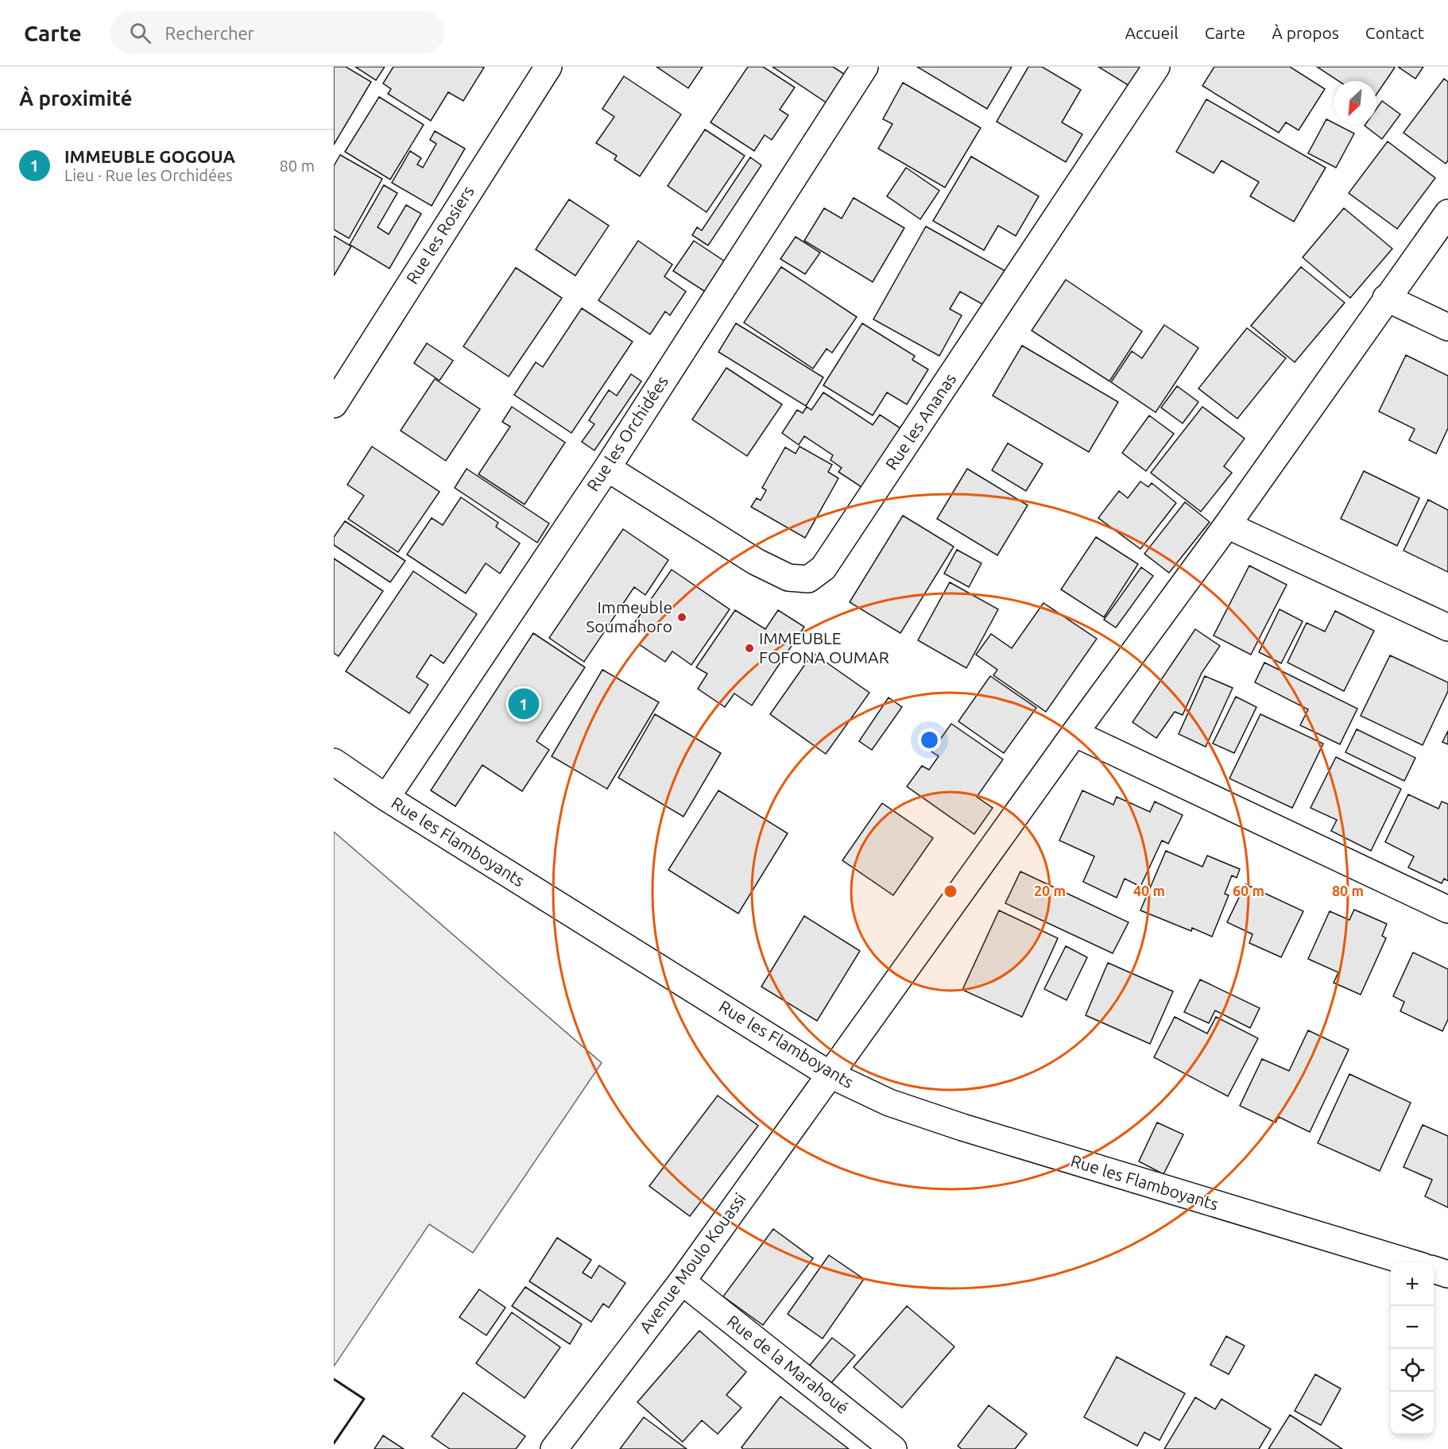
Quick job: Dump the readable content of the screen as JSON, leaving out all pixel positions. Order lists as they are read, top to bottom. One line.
{"streets":{"street":["Rue les Rosiers","Rue les Ananas","Rue les Orchidées","Rue les Flamboyants","Avenue Moulo Kouassi","Rue de la Marahoué"]},"crossings":[["Rue les Ananas","Rue les Orchidées"],["Rue les Orchidées","Rue les Flamboyants"],["Rue les Flamboyants","Avenue Moulo Kouassi"],["Avenue Moulo Kouassi","Rue de la Marahoué"]],"places":["Immeuble Soumahoro","IMMEUBLE FOFONA OUMAR"],"north":"bottom left","page":{"header":"Carte","search":"Rechercher","nav":["Accueil","Carte","À propos","Contact"],"heading":"À proximité","list":[{"mark":"1","name":"IMMEUBLE GOGOUA","note":"Lieu · Rue les Orchidées","value":"80 m"}],"pins":"1","map_buttons":["+","−"]},"rings":["20 m","40 m","60 m","80 m"]}
